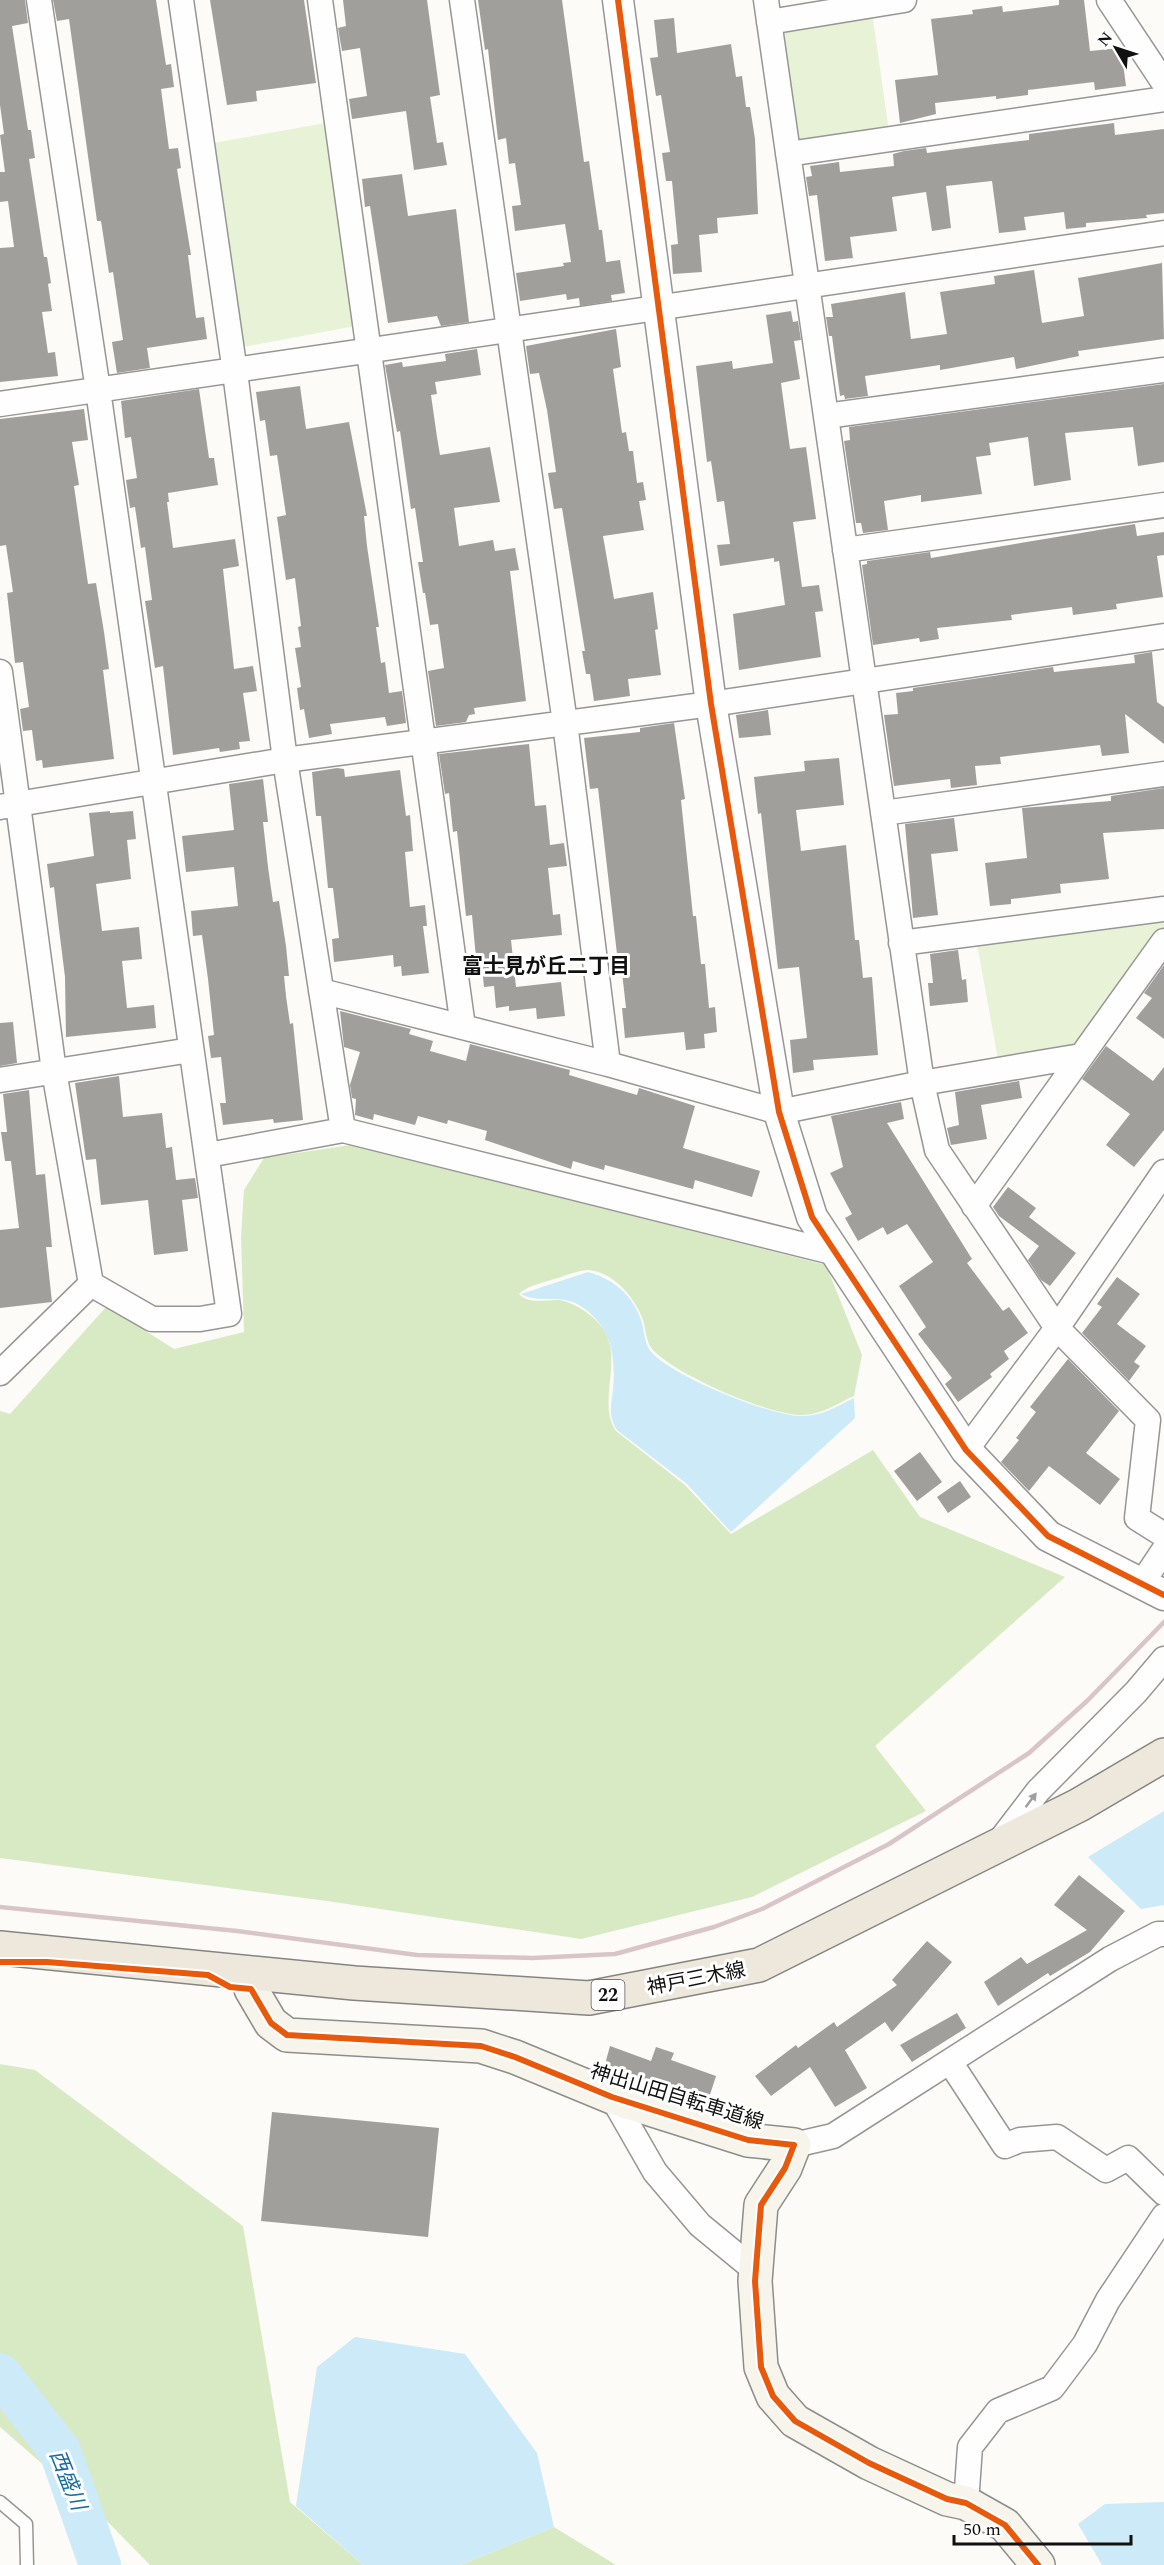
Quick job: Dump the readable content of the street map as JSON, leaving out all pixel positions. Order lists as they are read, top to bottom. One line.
{"streets":{"main road":["神戸三木線","22","神出山田自転車道線"]},"crossings":[["神戸三木線","神出山田自転車道線"]],"districts":["富士見が丘二丁目"],"water":["西盛川"],"scale_bar":"50 m","north":"top left"}
